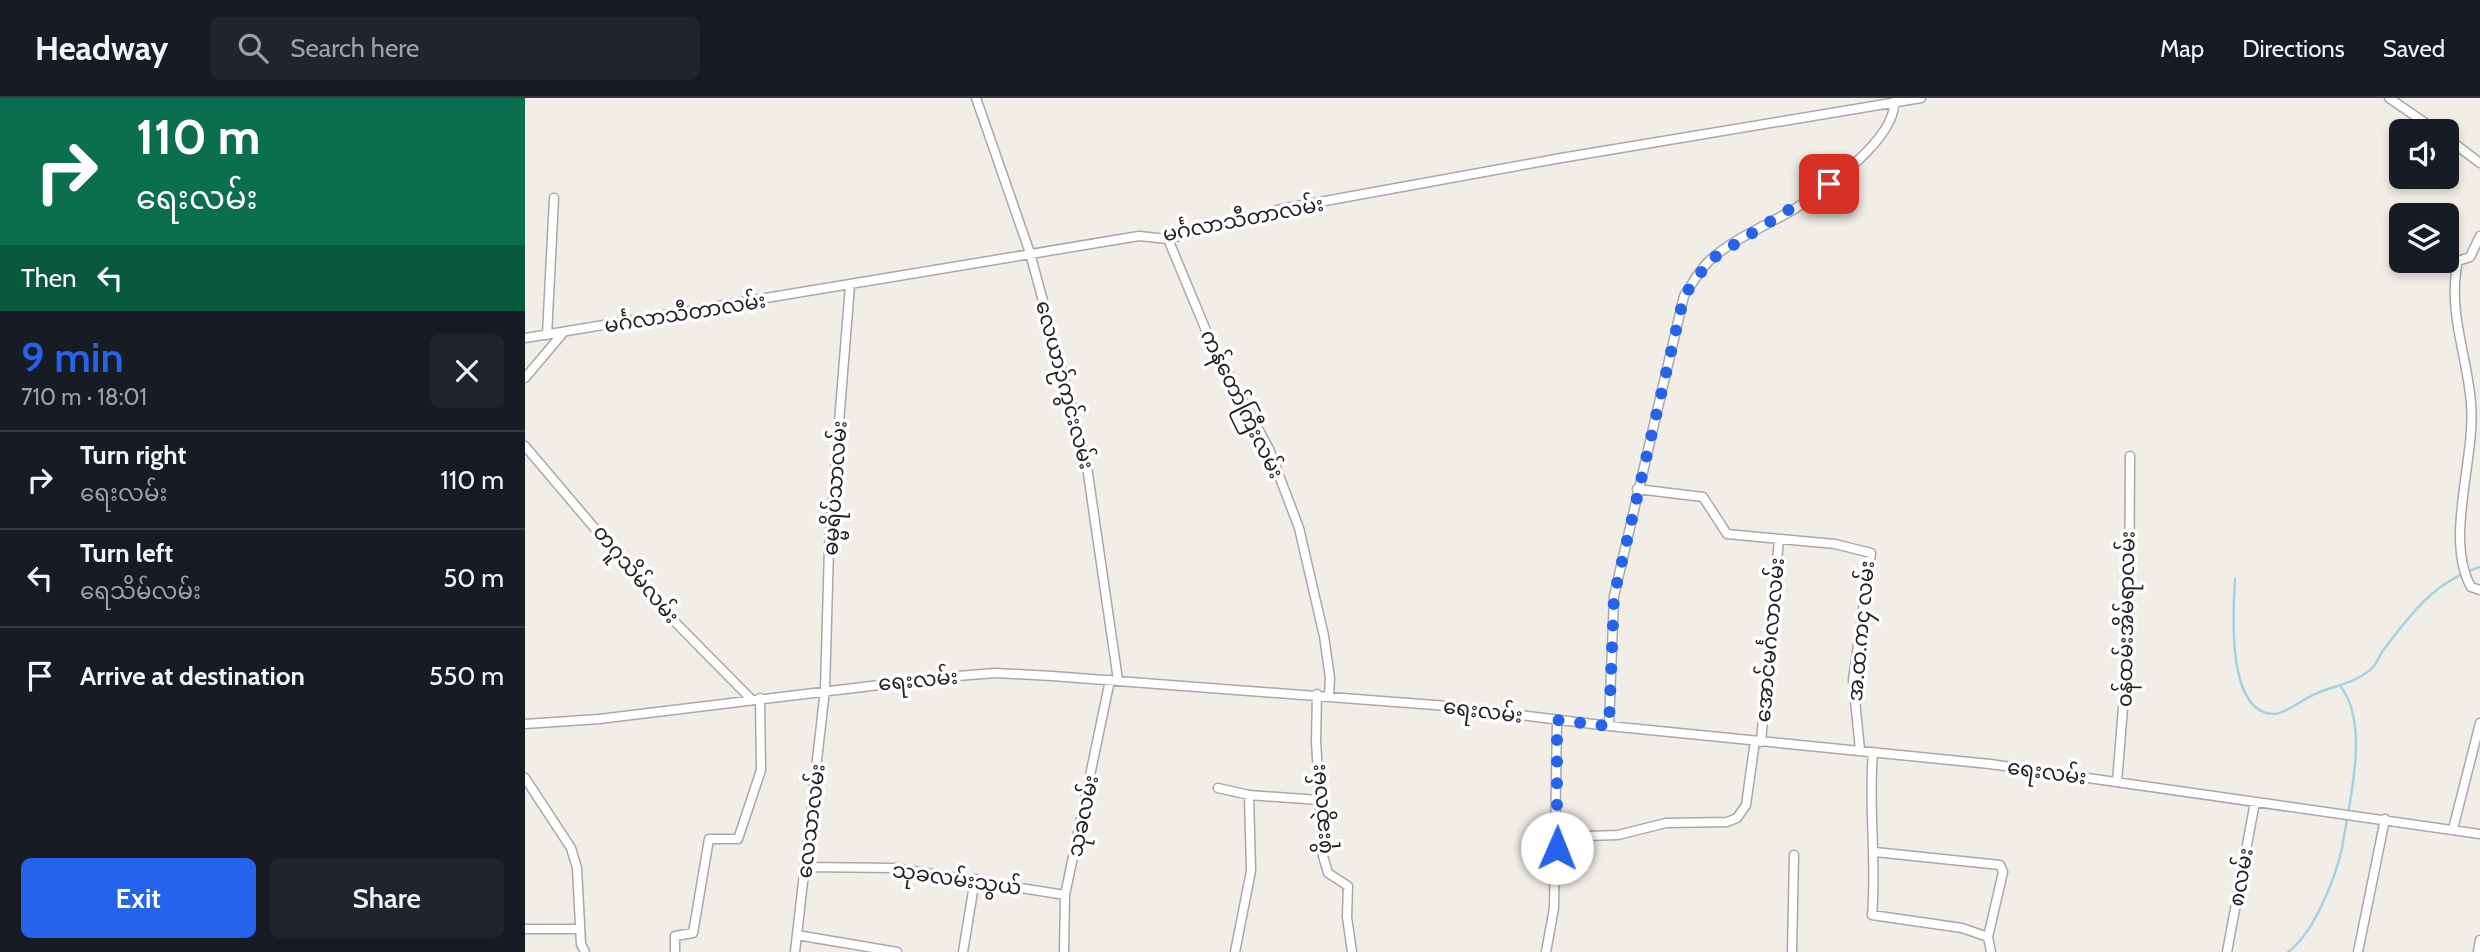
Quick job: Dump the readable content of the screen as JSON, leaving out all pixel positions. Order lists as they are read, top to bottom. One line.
{"streets":{"street":["မင်္ဂလာသီတာလမ်း","လေယာဉ်ကွင်းလမ်း","ကန်တော်ကြီးလမ်း","ဓမ္မရိပ်သာလမ်း","တဂူသိမ်လမ်း","၀န်ထမ်းအိမ်ရာလမ်း","အ.ထ.က၄ လမ်း","အောင်မင်္ဂလာလမ်း","ရေးလမ်း","ဖိုးဆွဲလမ်း","သုခလမ်း","လေသာလမ်း","၈လမ်း","သုခလမ်းသွယ်"]},"crossings":[["မင်္ဂလာသီတာလမ်း","လေယာဉ်ကွင်းလမ်း"],["မင်္ဂလာသီတာလမ်း","ကန်တော်ကြီးလမ်း"],["မင်္ဂလာသီတာလမ်း","ဓမ္မရိပ်သာလမ်း"],["လေယာဉ်ကွင်းလမ်း","ရေးလမ်း"],["လေယာဉ်ကွင်းလမ်း","သုခလမ်း"],["ကန်တော်ကြီးလမ်း","ရေးလမ်း"],["ဓမ္မရိပ်သာလမ်း","ရေးလမ်း"],["ဓမ္မရိပ်သာလမ်း","လေသာလမ်း"],["တဂူသိမ်လမ်း","ရေးလမ်း"],["၀န်ထမ်းအိမ်ရာလမ်း","ရေးလမ်း"],["အ.ထ.က၄ လမ်း","အောင်မင်္ဂလာလမ်း"],["အ.ထ.က၄ လမ်း","ရေးလမ်း"],["အောင်မင်္ဂလာလမ်း","ရေးလမ်း"],["ရေးလမ်း","ဖိုးဆွဲလမ်း"],["ရေးလမ်း","သုခလမ်း"],["ရေးလမ်း","လေသာလမ်း"],["ရေးလမ်း","၈လမ်း"],["သုခလမ်း","သုခလမ်းသွယ်"],["လေသာလမ်း","သုခလမ်းသွယ်"]],"page":{"header":"Headway","search":"Search here","nav":["Map","Directions","Saved"],"turn":["110 m","ရေးလမ်း"],"then":"Then","heading":["9 min","710 m · 18:01"],"list":[{"name":"Turn right","note":"ရေးလမ်း","value":"110 m"},{"name":"Turn left","note":"ရေသိမ်လမ်း","value":"50 m"},{"name":"Arrive at destination","value":"550 m"}],"buttons":["Exit","Share"]}}
